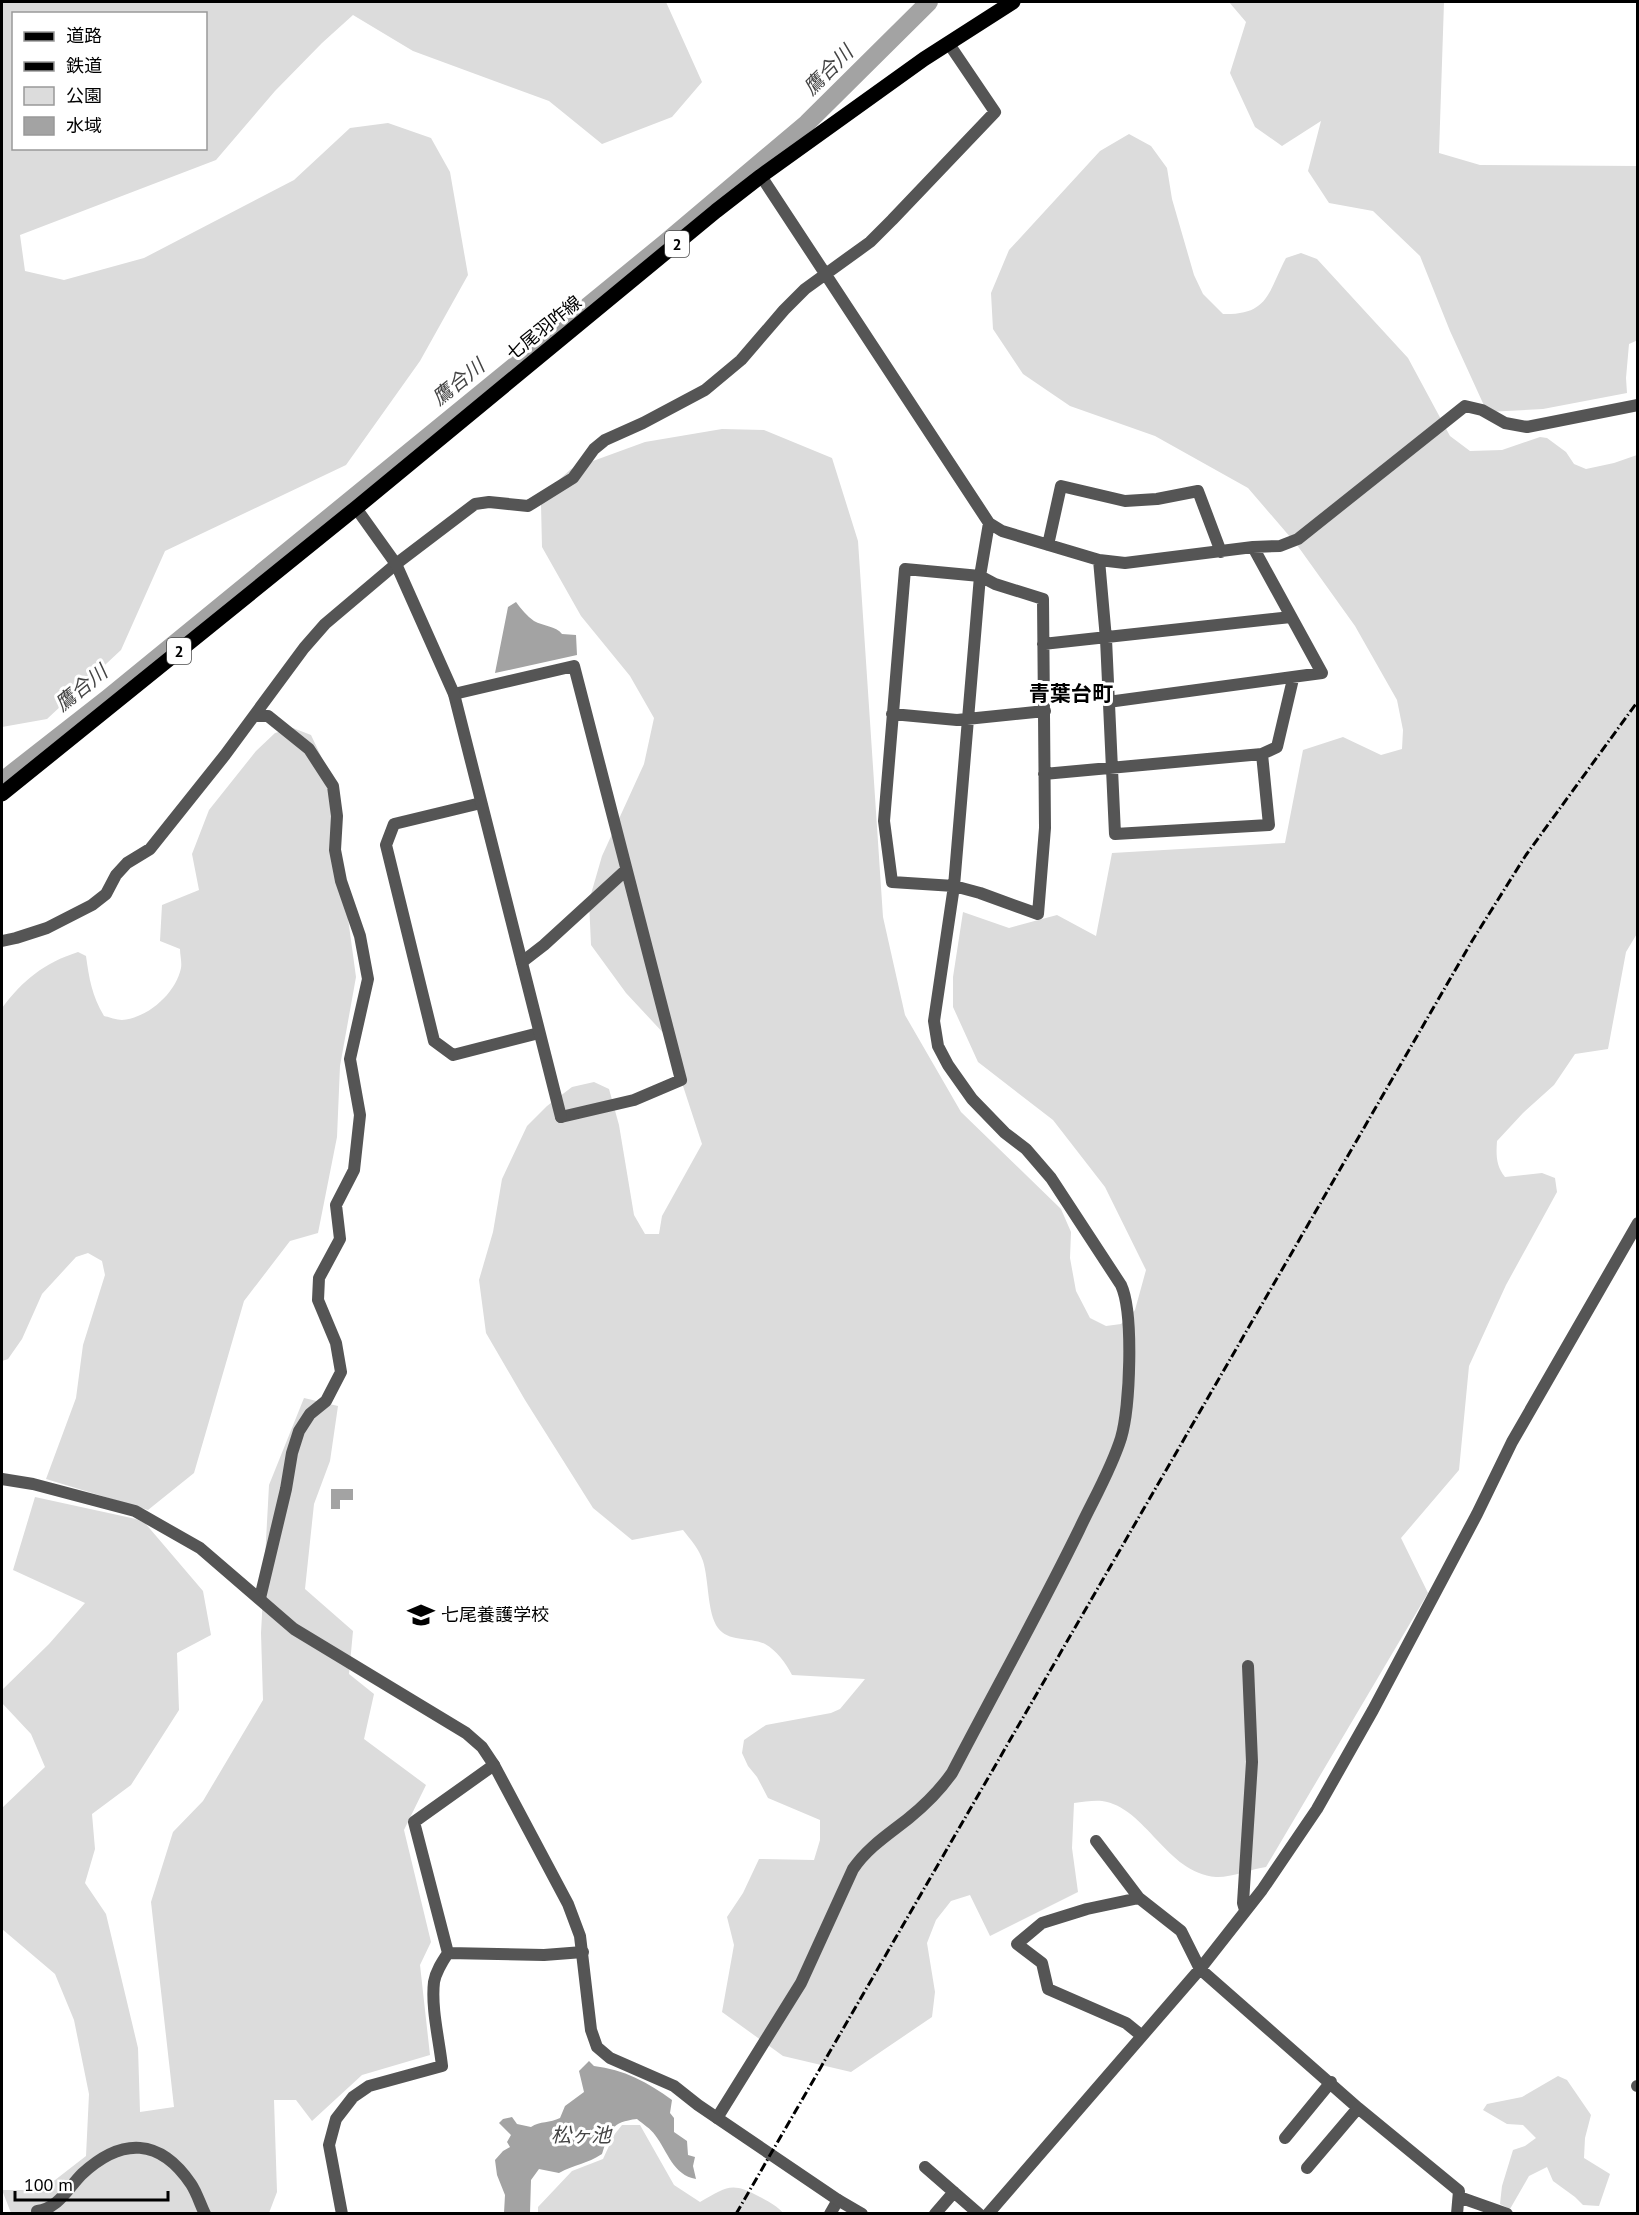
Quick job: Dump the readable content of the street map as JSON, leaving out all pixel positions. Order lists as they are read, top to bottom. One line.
{"streets":{"main road":["2","七尾羽咋線"]},"districts":["青葉台町"],"water":["鷹合川","松ヶ池"],"places":{"school or university":["七尾養護学校"]},"legend":["道路","鉄道","公園","水域"],"scale_bar":"100 m"}
